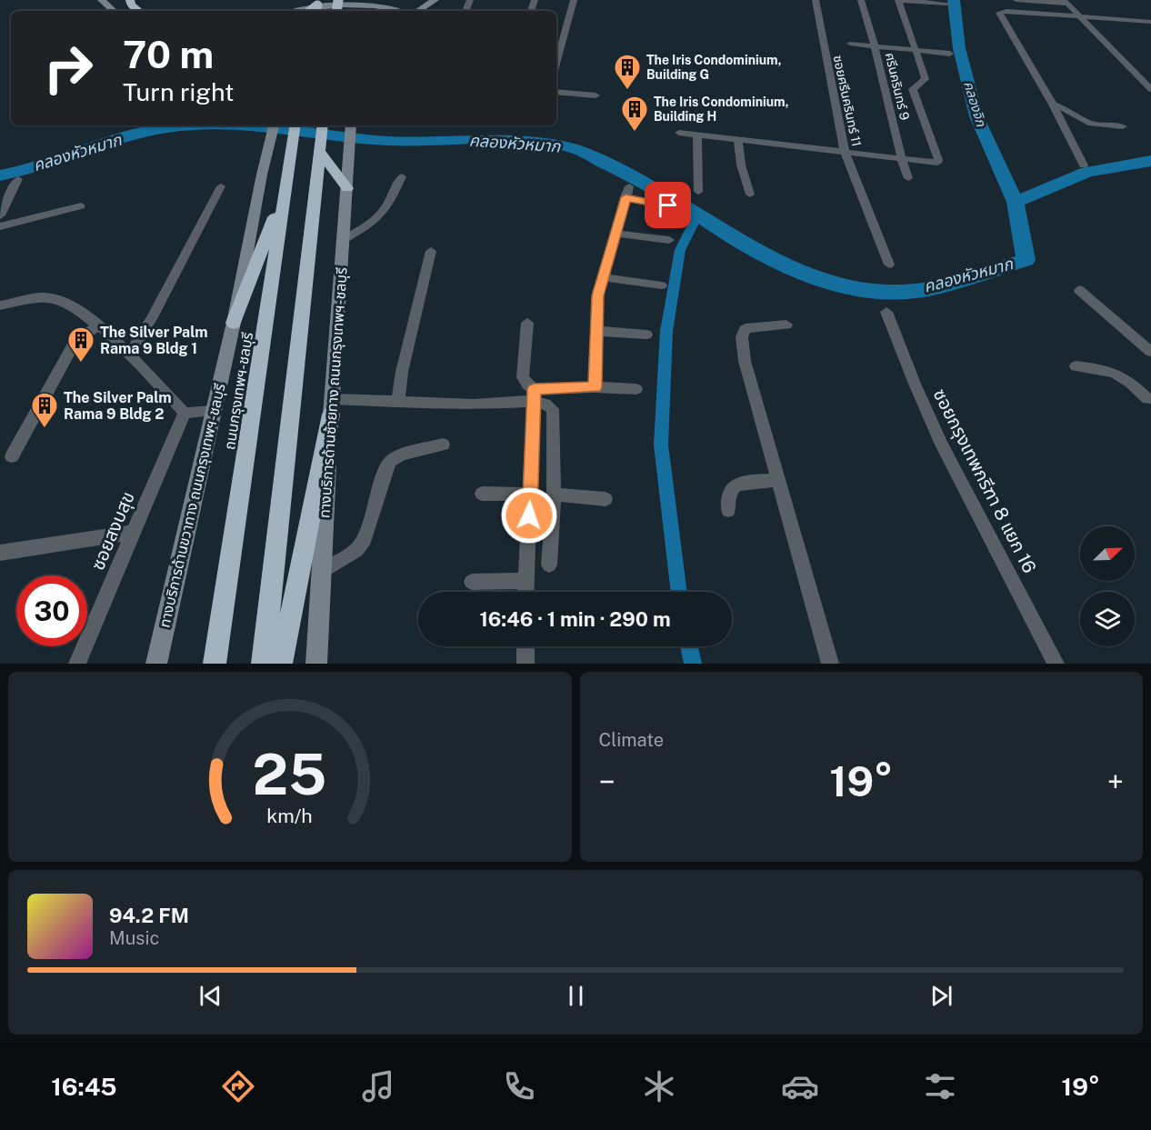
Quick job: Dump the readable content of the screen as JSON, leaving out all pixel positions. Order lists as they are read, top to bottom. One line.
{"streets":{"highway":["ถนนกรุงเทพฯ-ชลบุรี"],"main road":["ทางบริการด้านซ้ายทาง ถนนกรุงเทพฯ-ชลบุรี","ทางบริการด้านขวาทาง ถนนกรุงเทพฯ-ชลบุรี"],"street":["ศรีนครินทร์ 9","ซอยศรีนครินทร์ 11","ซอยกรุงเทพกรีฑา 8 แยก 16","ซอยสงบสุข"]},"water":["คลองจิก","คลองหัวหมาก"],"places":{"building":["The Iris Condominium, Building G","The Iris Condominium, Building H","The Silver Palm Rama 9 Bldg 1","The Silver Palm Rama 9 Bldg 2"]},"north":"top right","page":{"turn":["70 m","Turn right"],"limit":"30","trip":"16:46 · 1 min · 290 m","tile":"Climate","heat":["−","19°","+"],"song":["94.2 FM","Music"],"tabs":["16:45","19°"],"gauge":["25","km/h"]}}
